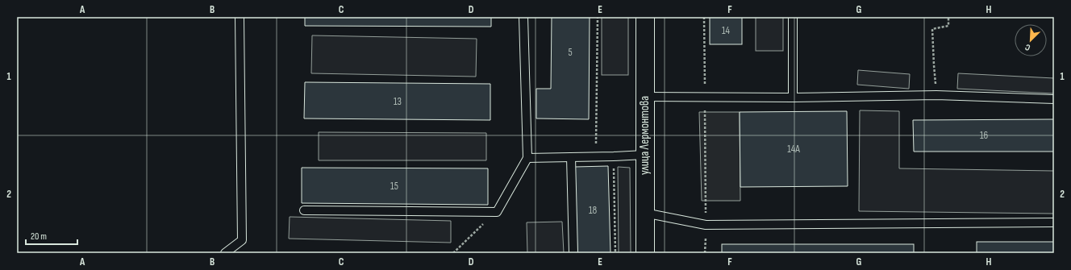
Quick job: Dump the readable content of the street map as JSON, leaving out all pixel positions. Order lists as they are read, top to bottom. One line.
{"streets":{"street":["улица Лермонтова"]},"house_numbers":["14","5","13","16","14А","15","18"],"scale_bar":"20 m","north":"bottom left","grid":{"columns":["A","B","C","D","E","F","G","H"],"rows":["1","2"]}}
